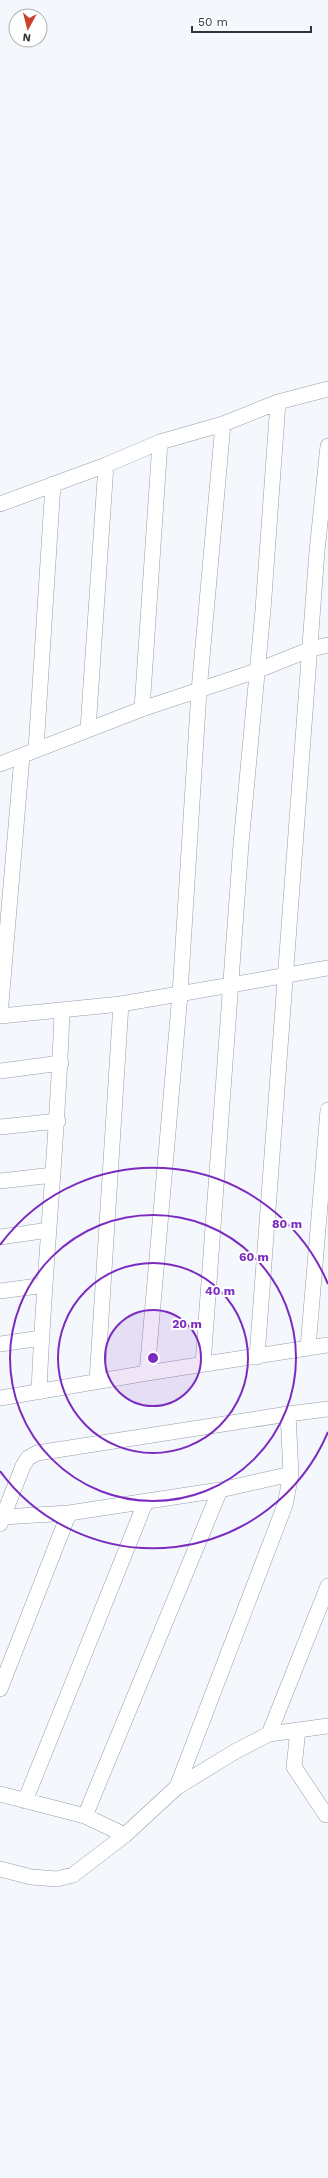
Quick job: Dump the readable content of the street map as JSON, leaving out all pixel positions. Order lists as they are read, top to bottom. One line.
{"scale_bar":"50 m","north":"bottom","rings":["80 m","60 m","40 m","20 m"]}
